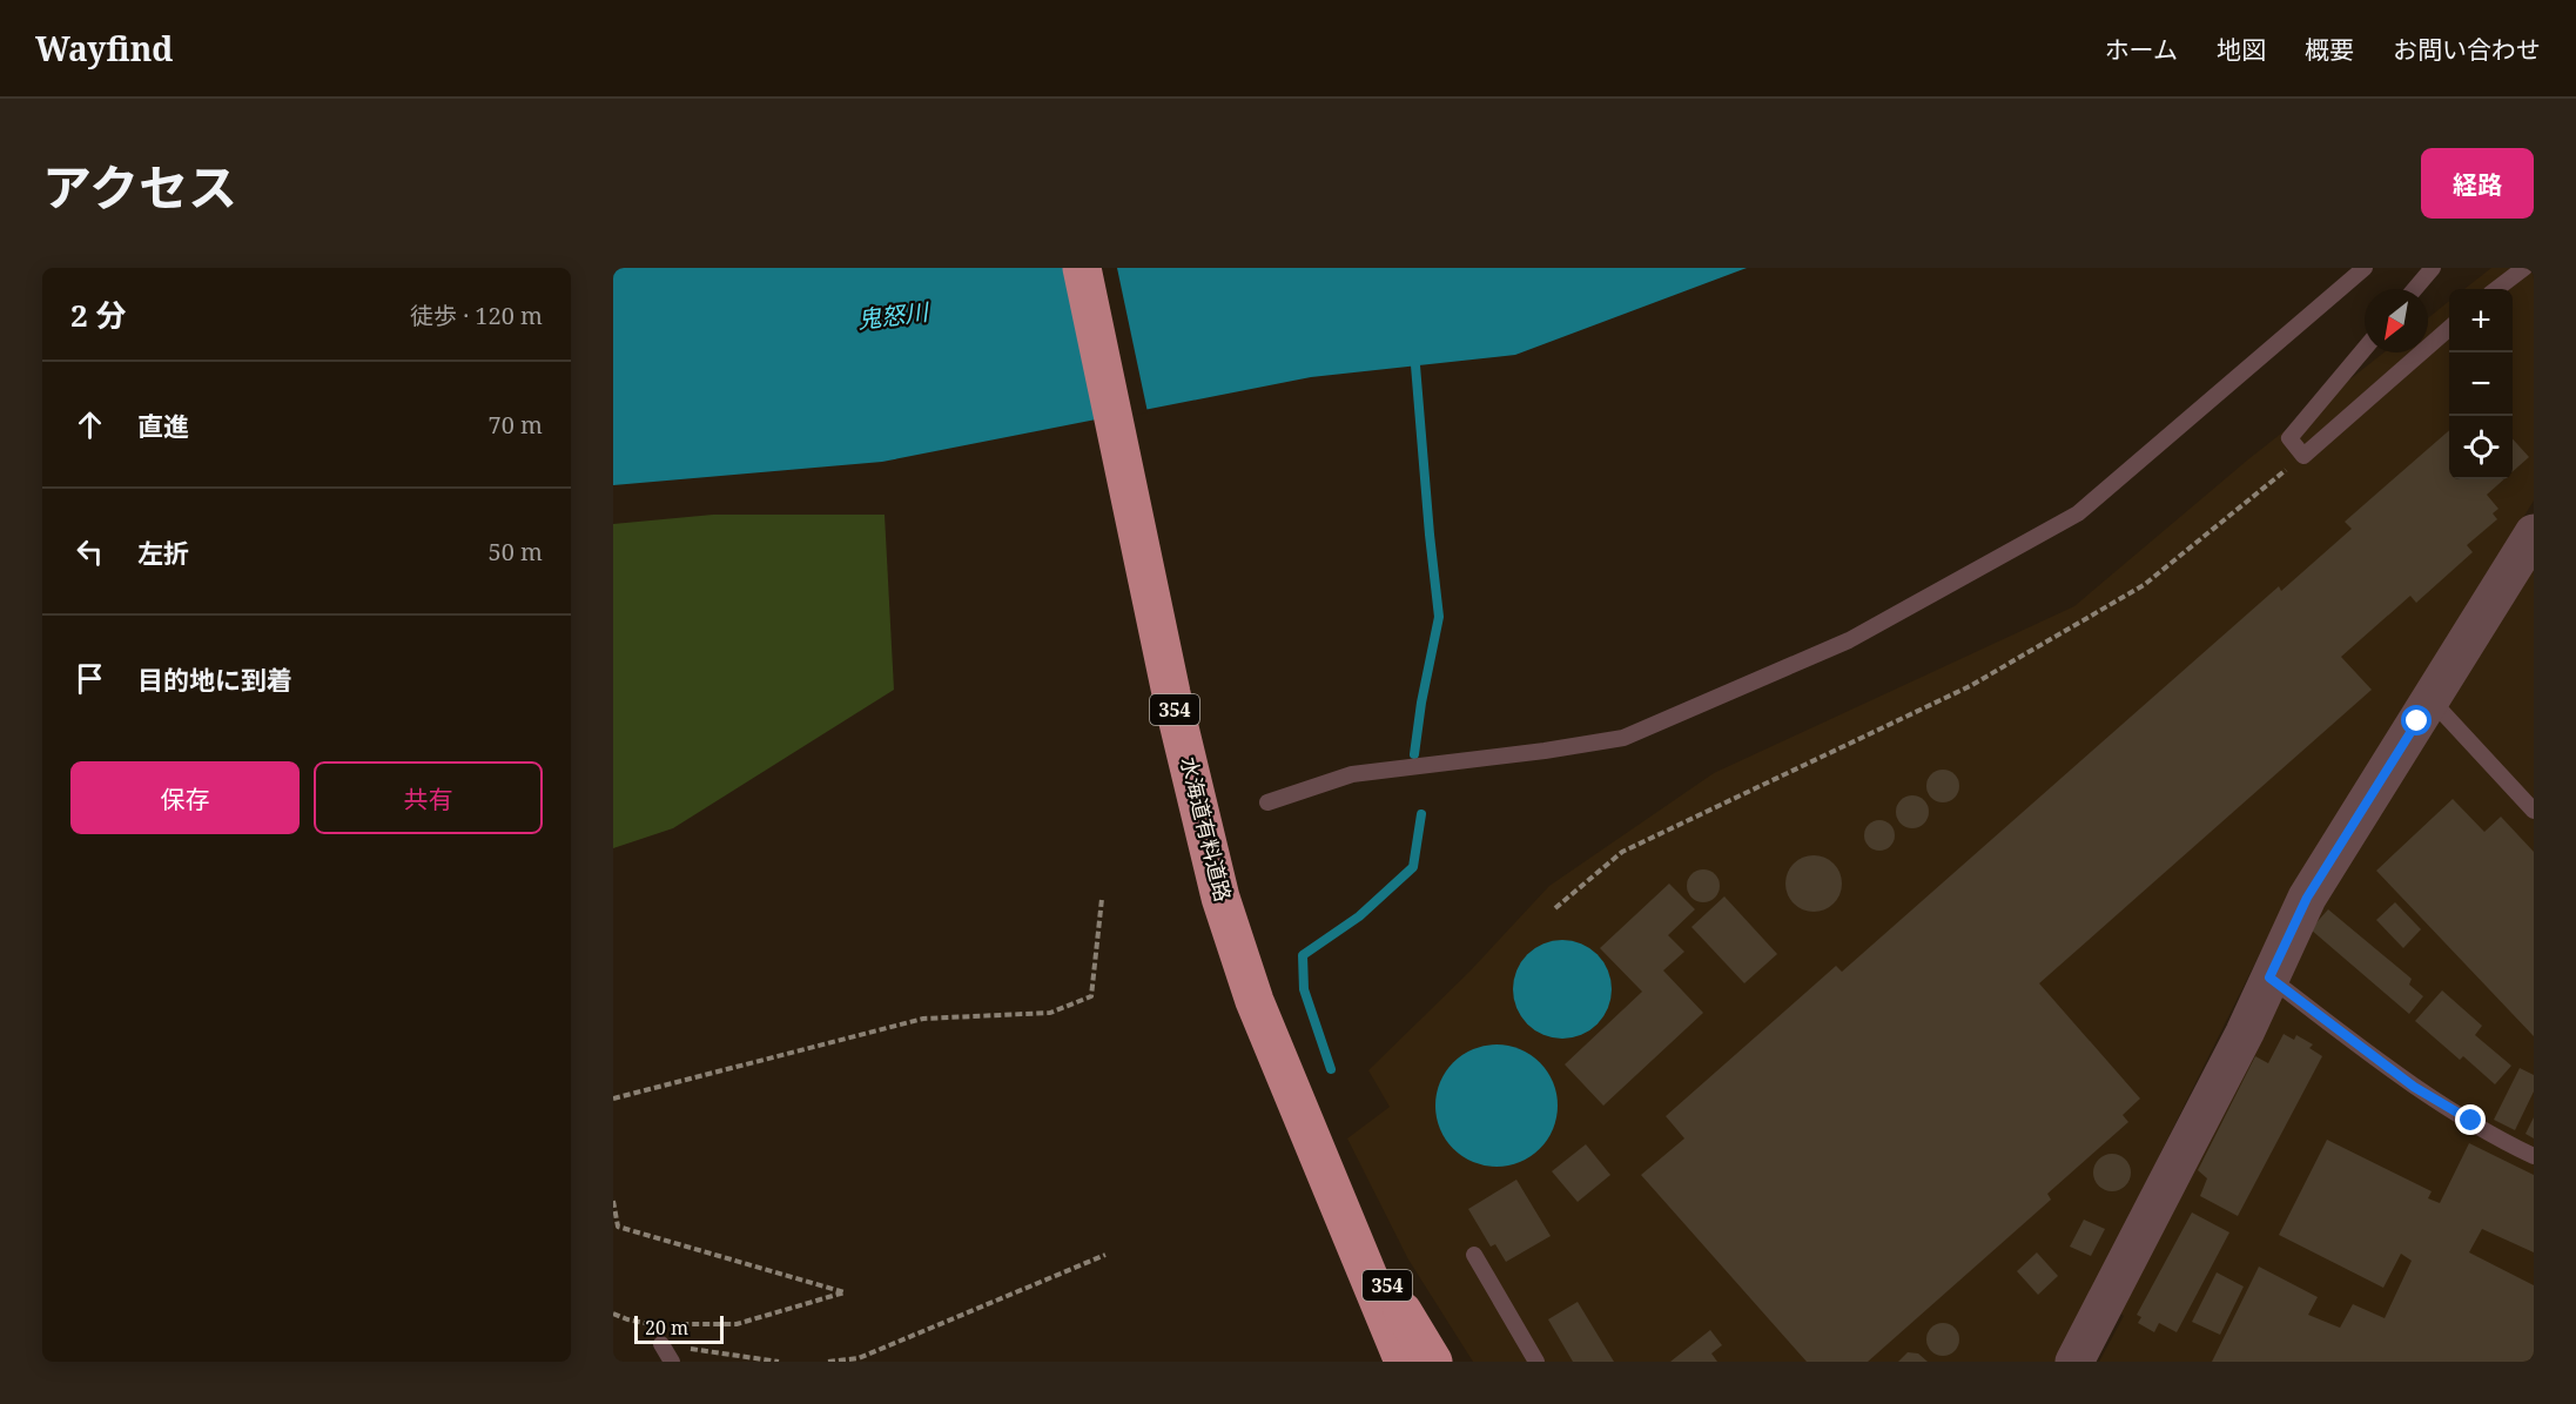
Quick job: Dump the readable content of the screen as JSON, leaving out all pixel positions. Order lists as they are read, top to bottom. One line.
{"streets":{"highway":["354","水海道有料道路"]},"water":["鬼怒川"],"scale_bar":"20 m","north":"bottom left","page":{"header":"Wayfind","nav":["ホーム","地図","概要","お問い合わせ"],"title":"アクセス","buttons":["経路",["保存","共有"]],"heading":["2 分","徒歩 · 120 m"],"map_buttons":["+","−"],"list":[["直進","70 m"],["左折","50 m"],"目的地に到着"],"scale":"20 m"}}
